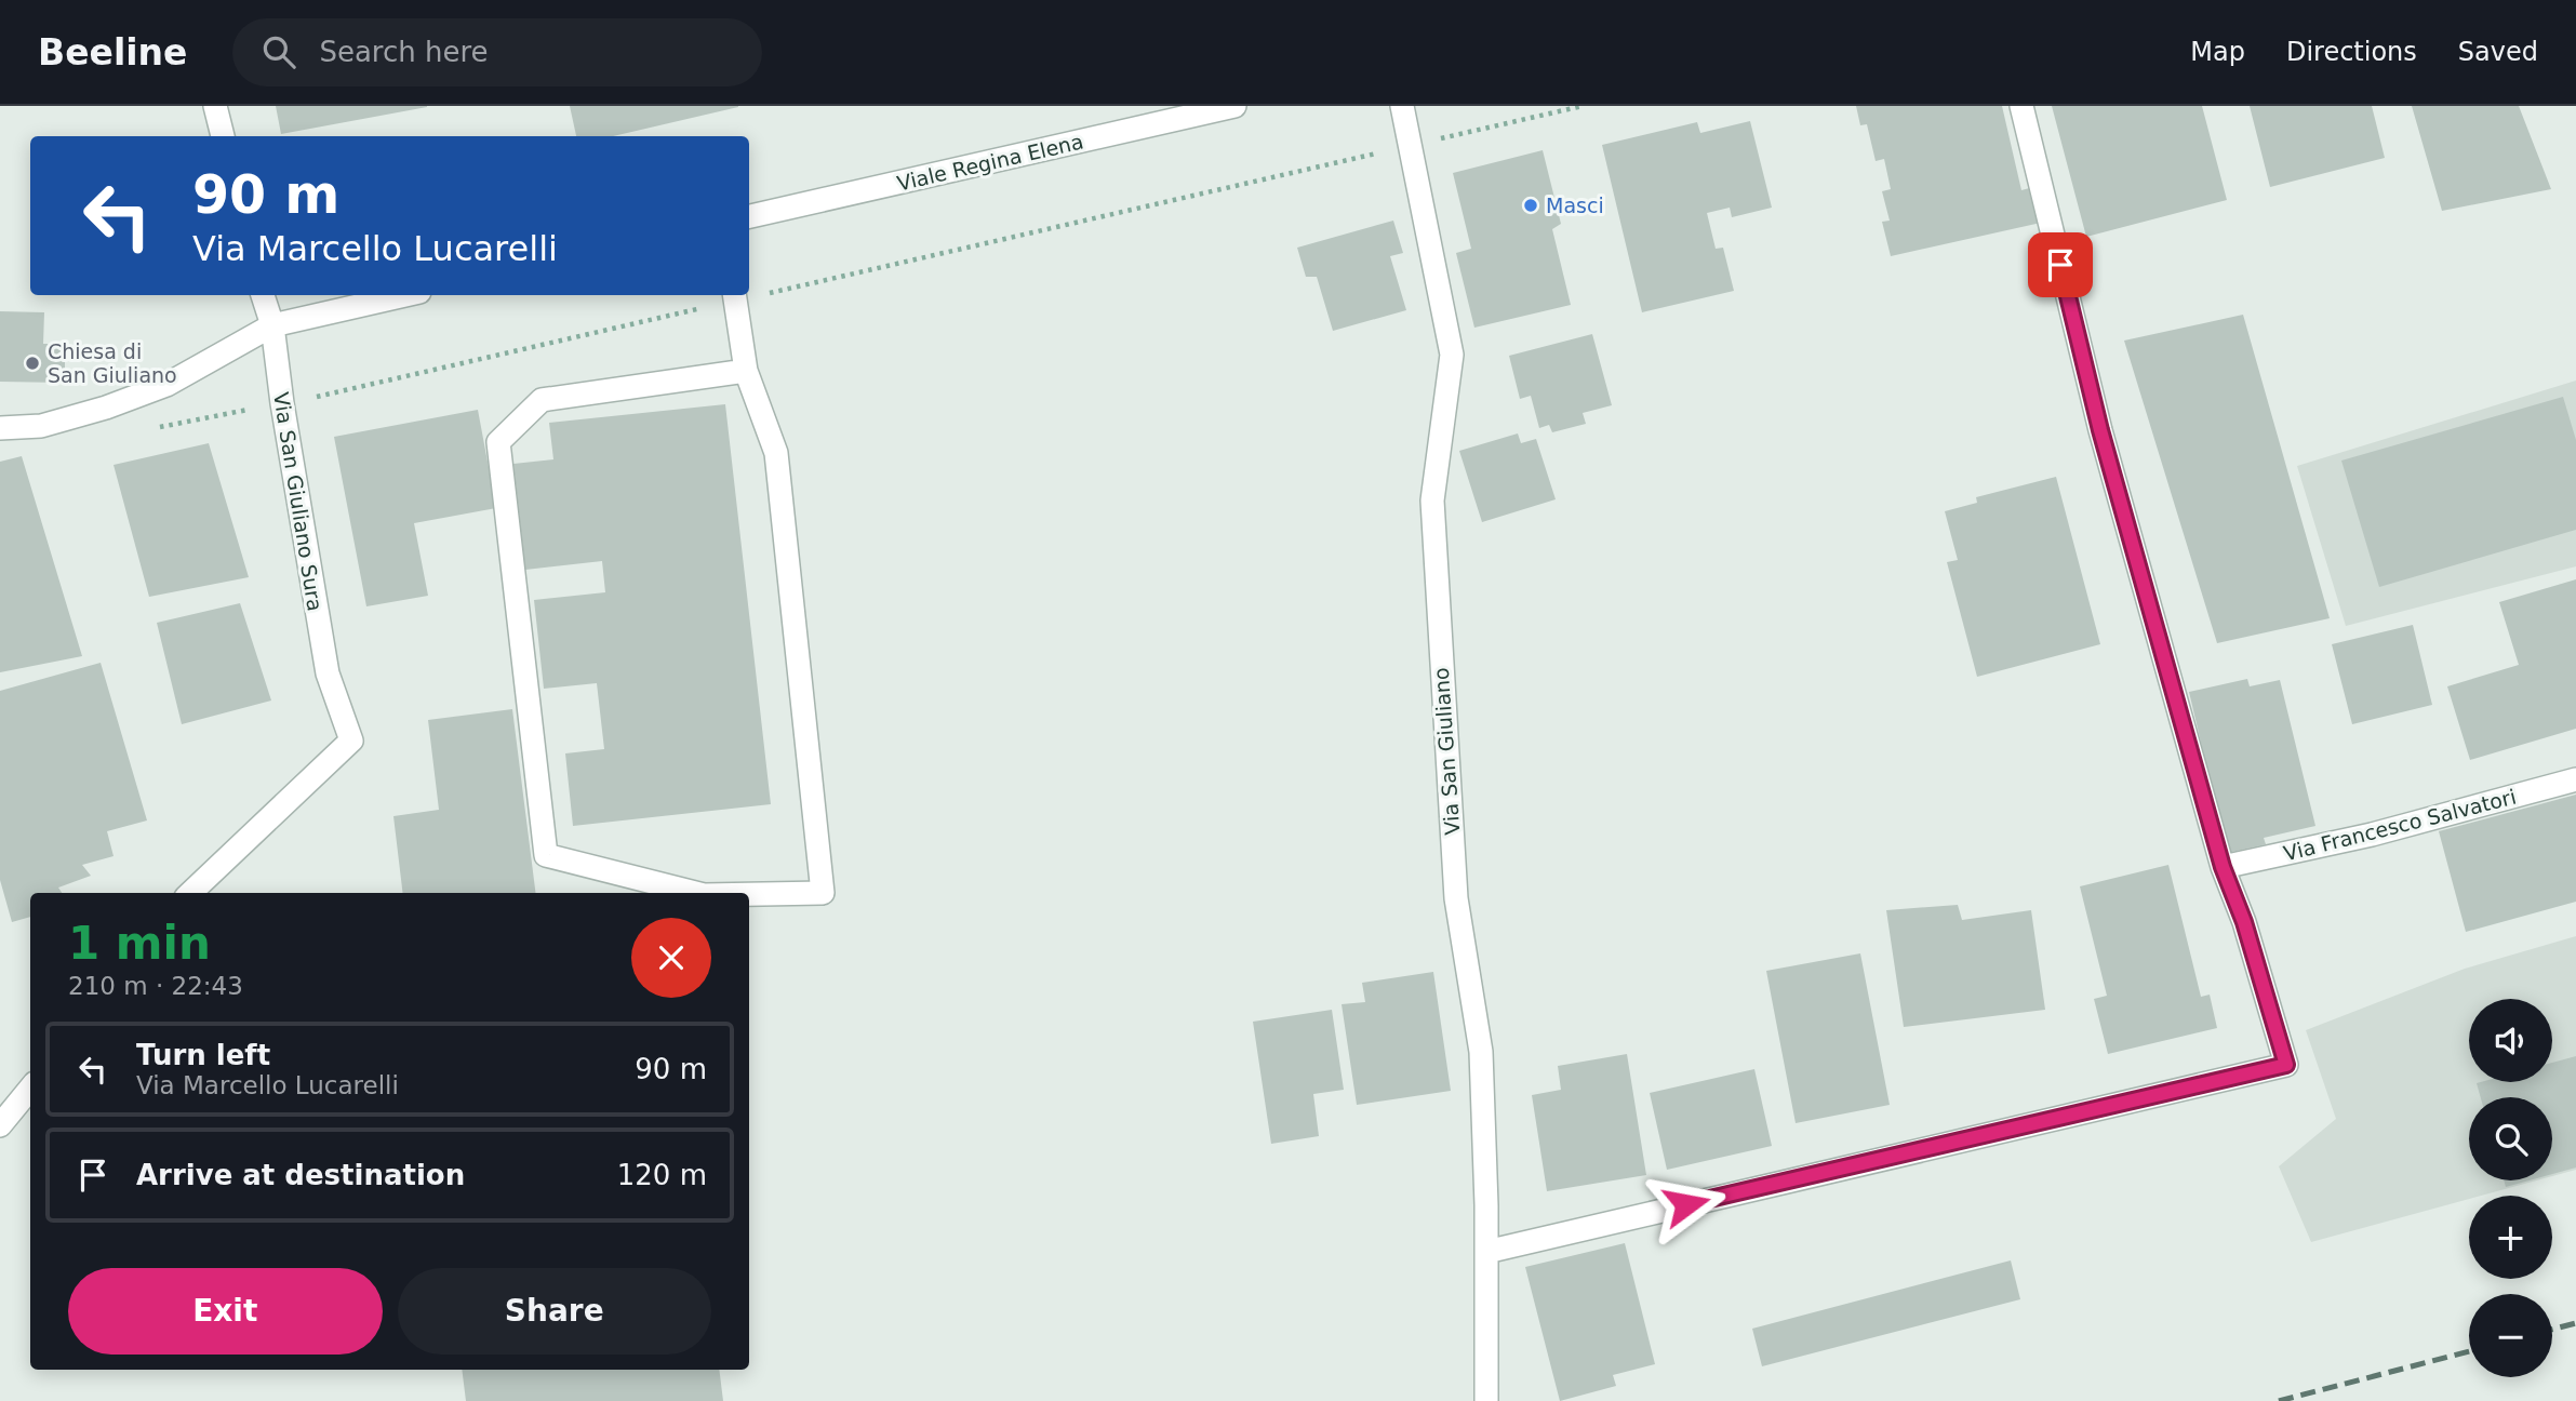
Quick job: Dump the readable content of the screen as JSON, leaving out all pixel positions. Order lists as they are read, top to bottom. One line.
{"streets":{"street":["Viale Regina Elena","Via San Giuliano Sura","Via San Giuliano","Via Francesco Salvatori"]},"places":["Masci","Chiesa di San Giuliano"],"page":{"header":"Beeline","search":"Search here","nav":["Map","Directions","Saved"],"turn":["90 m","Via Marcello Lucarelli"],"heading":["1 min","210 m · 22:43"],"map_buttons":["+","−"],"list":[{"name":"Turn left","note":"Via Marcello Lucarelli","value":"90 m"},{"name":"Arrive at destination","value":"120 m"}],"buttons":["Exit","Share"]}}
